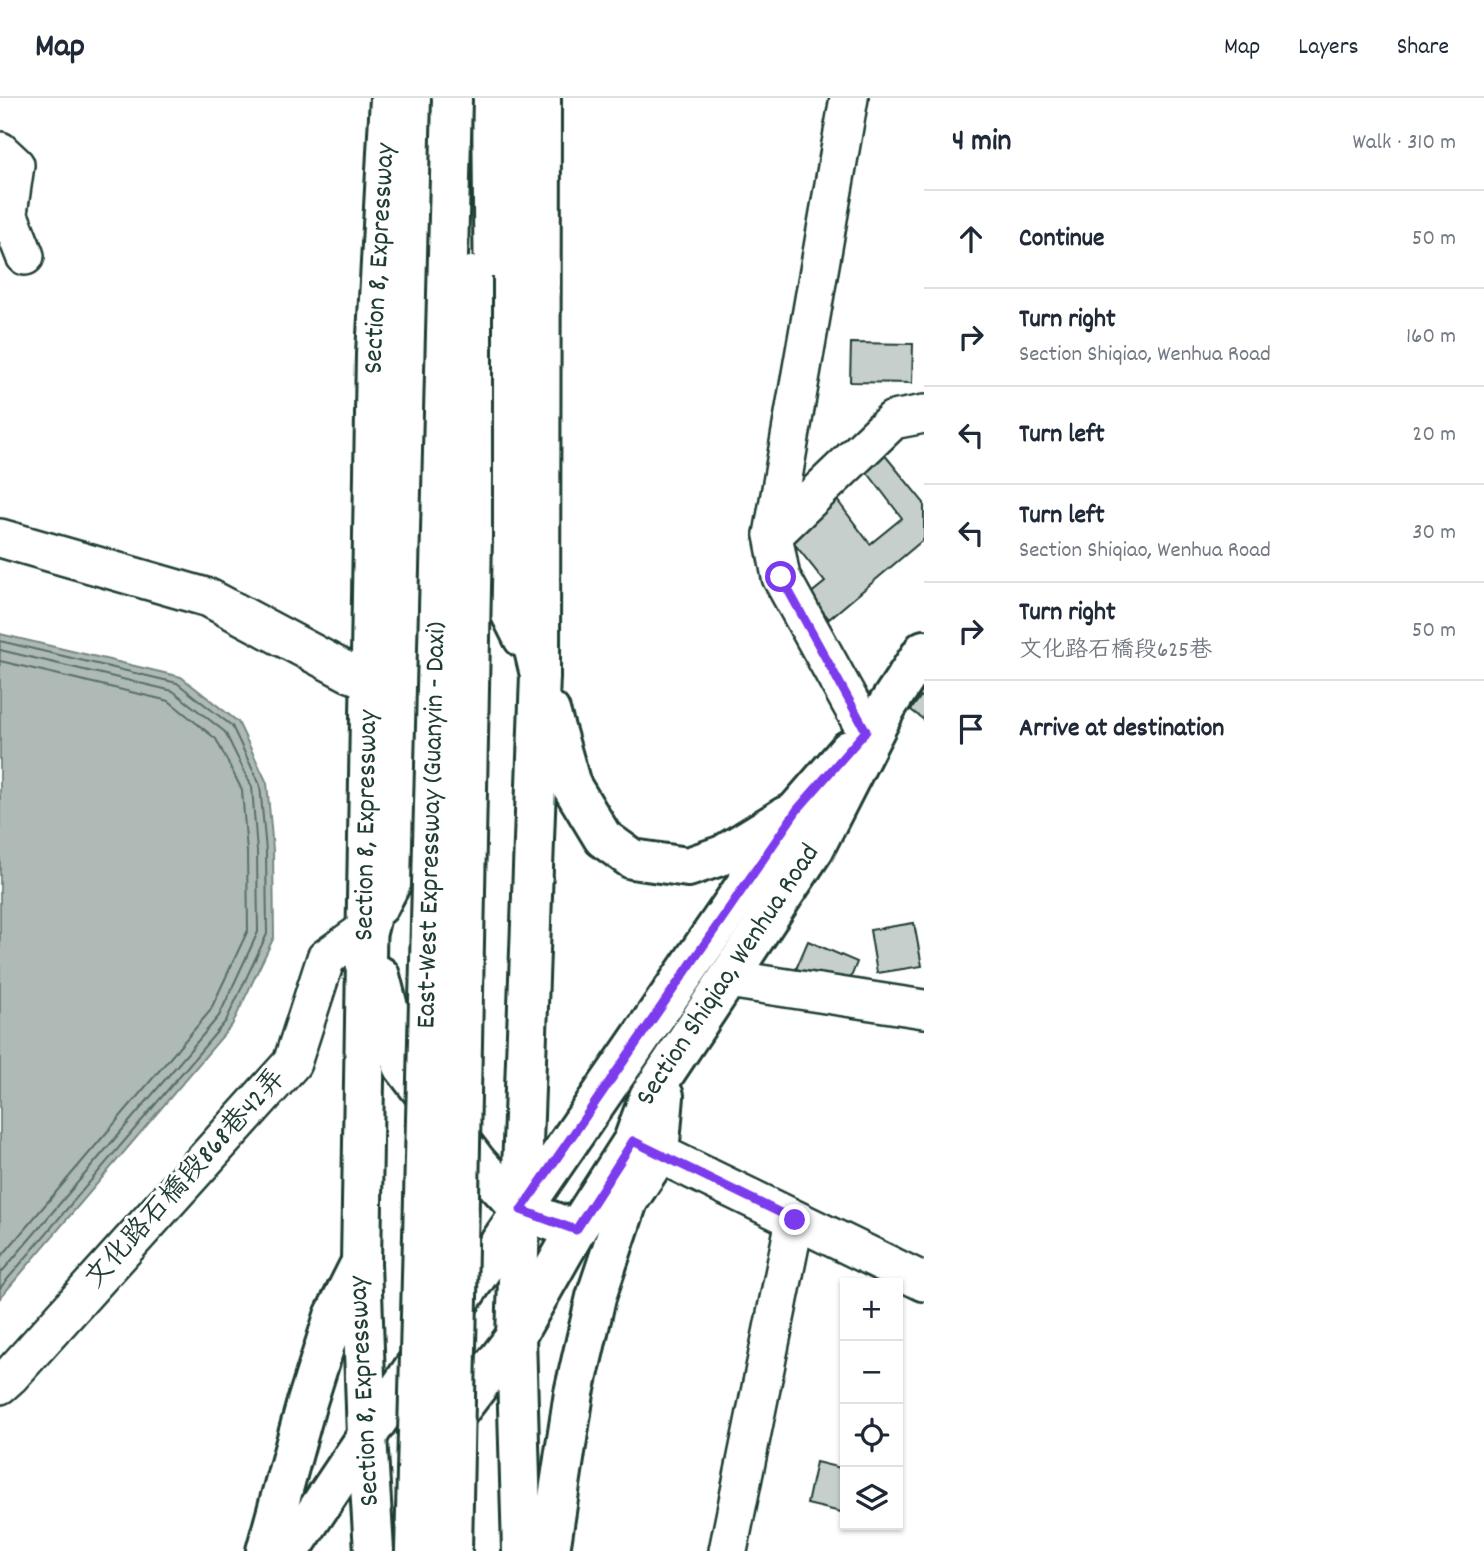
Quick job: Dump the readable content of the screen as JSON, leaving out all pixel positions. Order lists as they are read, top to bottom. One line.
{"streets":{"main road":["Section 8, Expressway","East-West Expressway (Guanyin - Daxi)","Section Shiqiao, Wenhua Road"],"street":["文化路石橋段868巷42弄"]},"crossings":[["Section 8, Expressway","Section Shiqiao, Wenhua Road"],["Section 8, Expressway","文化路石橋段868巷42弄"]],"page":{"header":"Map","nav":["Map","Layers","Share"],"heading":["4 min","Walk · 310 m"],"list":[["Continue","50 m"],["Turn right","Section Shiqiao, Wenhua Road","160 m"],["Turn left","20 m"],["Turn left","Section Shiqiao, Wenhua Road","30 m"],["Turn right","文化路石橋段625巷","50 m"],"Arrive at destination"],"map_buttons":["+","−"]}}
